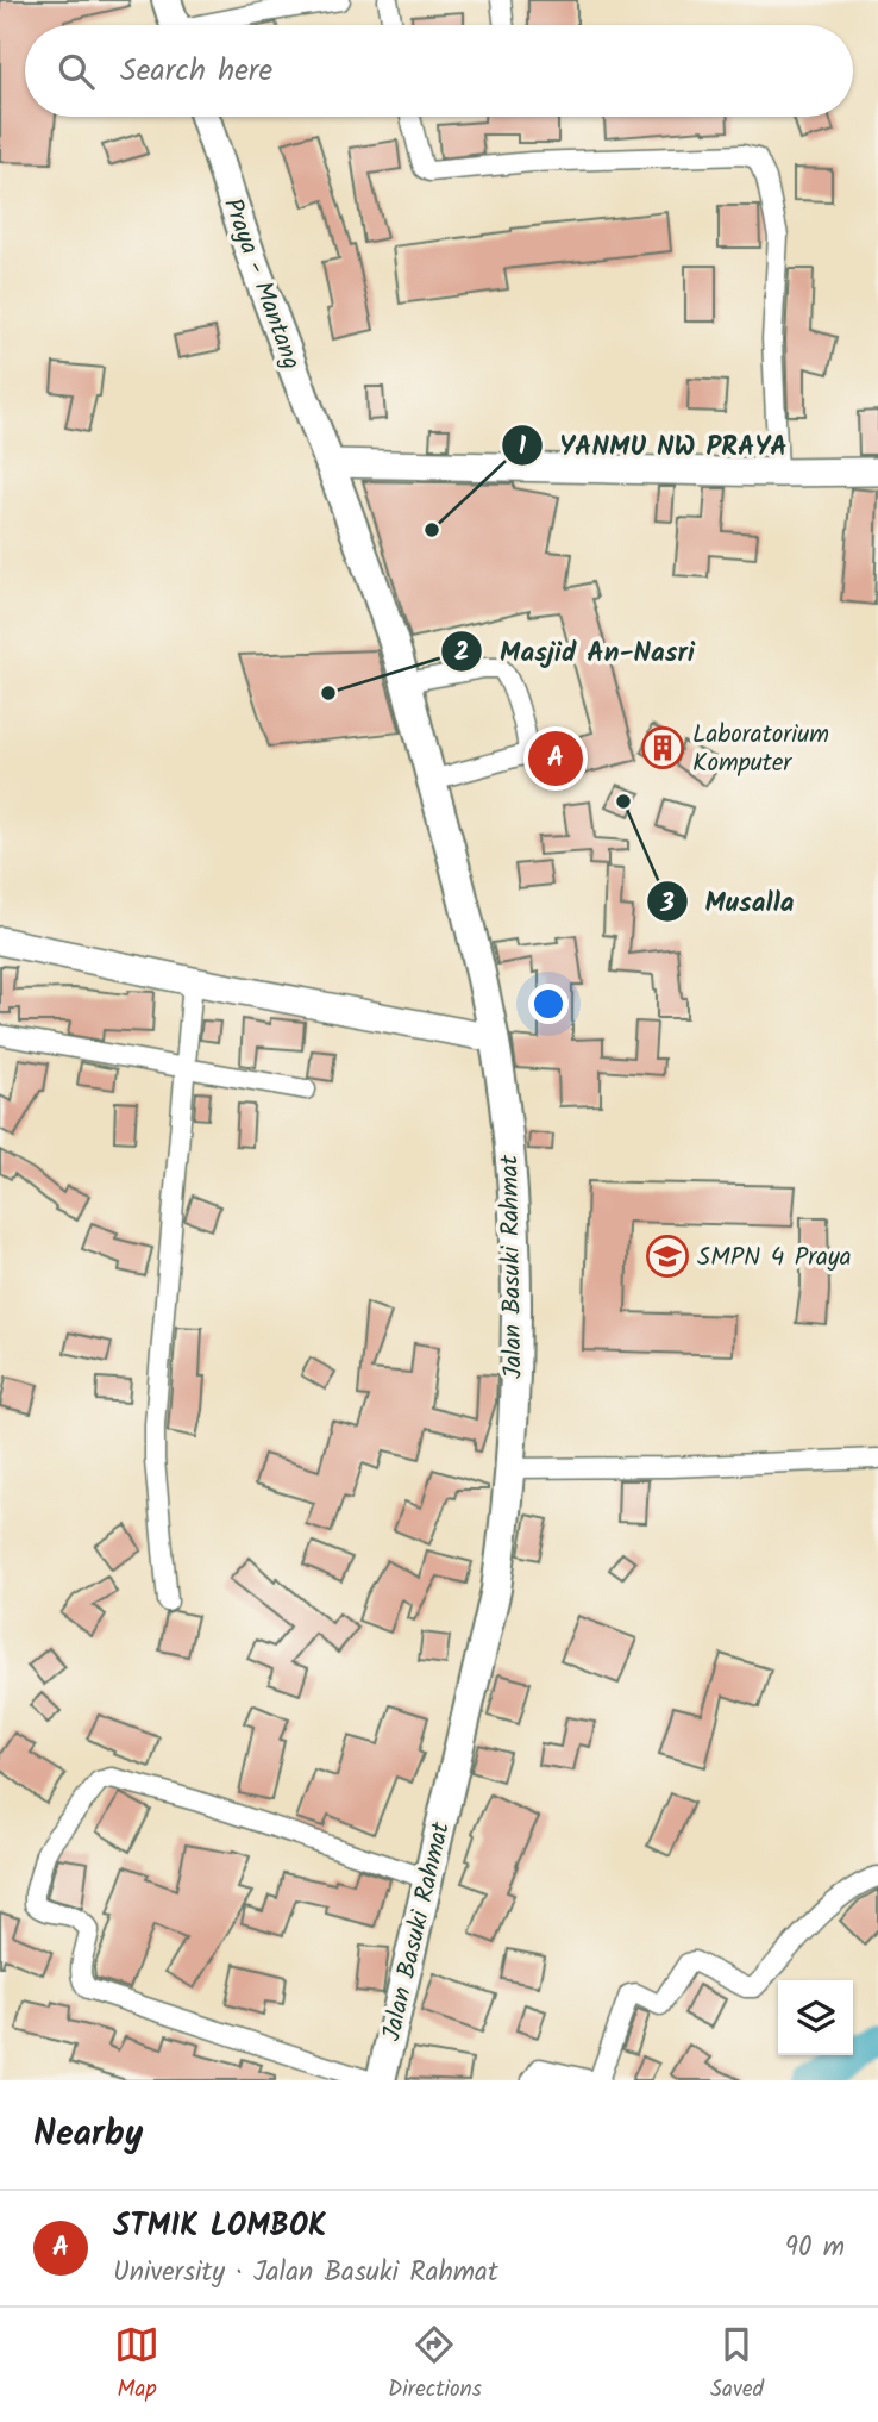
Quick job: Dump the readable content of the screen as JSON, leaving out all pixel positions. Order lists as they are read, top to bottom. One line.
{"streets":{"main road":["Praya - Mantang","Jalan Basuki Rahmat"]},"crossings":[["Praya - Mantang","Jalan Basuki Rahmat"]],"places":{"other":["YANMU NW PRAYA","Masjid An-Nasri","Musalla"],"building":["Laboratorium Komputer"],"school or university":["SMPN 4 Praya"]},"page":{"search":"Search here","pins":"A","heading":"Nearby","list":[{"mark":"A","name":"STMIK LOMBOK","note":"University · Jalan Basuki Rahmat","value":"90 m"}],"nav":["Map","Directions","Saved"]}}
